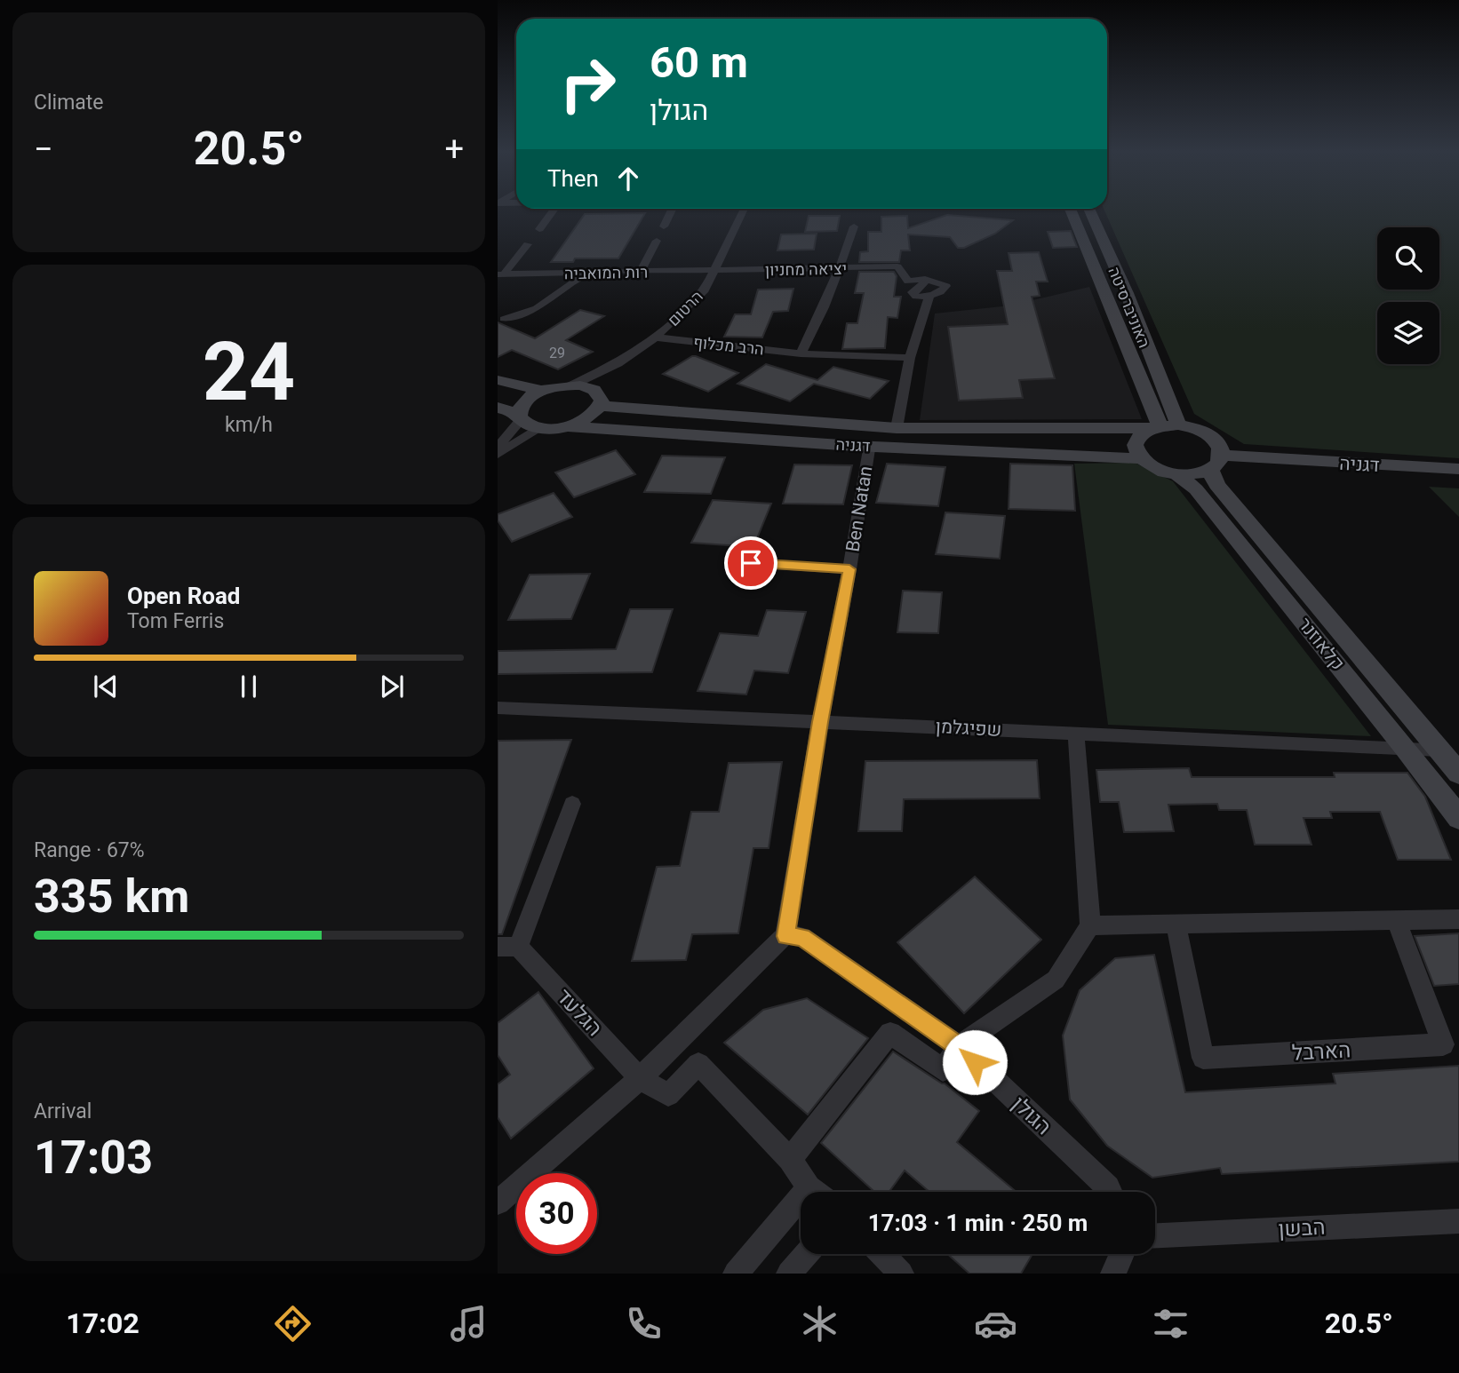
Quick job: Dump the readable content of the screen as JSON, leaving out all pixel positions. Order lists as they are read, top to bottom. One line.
{"streets":{"street":["יציאה מחניון","רות המואביה","האוניברסיטה","הרטום","הרב מכלוף","דגניה","Ben Natan","קלאוזנר","שפיגלמן","הגלעד","הארבל","הגולן","הבשן"]},"crossings":[["יציאה מחניון","רות המואביה"],["יציאה מחניון","הרטום"],["רות המואביה","הרטום"],["האוניברסיטה","דגניה"],["האוניברסיטה","קלאוזנר"],["הרטום","הרב מכלוף"],["הרטום","דגניה"],["דגניה","קלאוזנר"],["Ben Natan","שפיגלמן"],["קלאוזנר","שפיגלמן"]],"house_numbers":["29"],"page":{"tile":["Climate",["24","km/h"],["Range · 67%","335 km"],["Arrival","17:03"]],"turn":["60 m","הגולן"],"heat":["−","20.5°","+"],"then":"Then","song":["Open Road","Tom Ferris"],"limit":"30","trip":"17:03 · 1 min · 250 m","tabs":["17:02","20.5°"]}}
